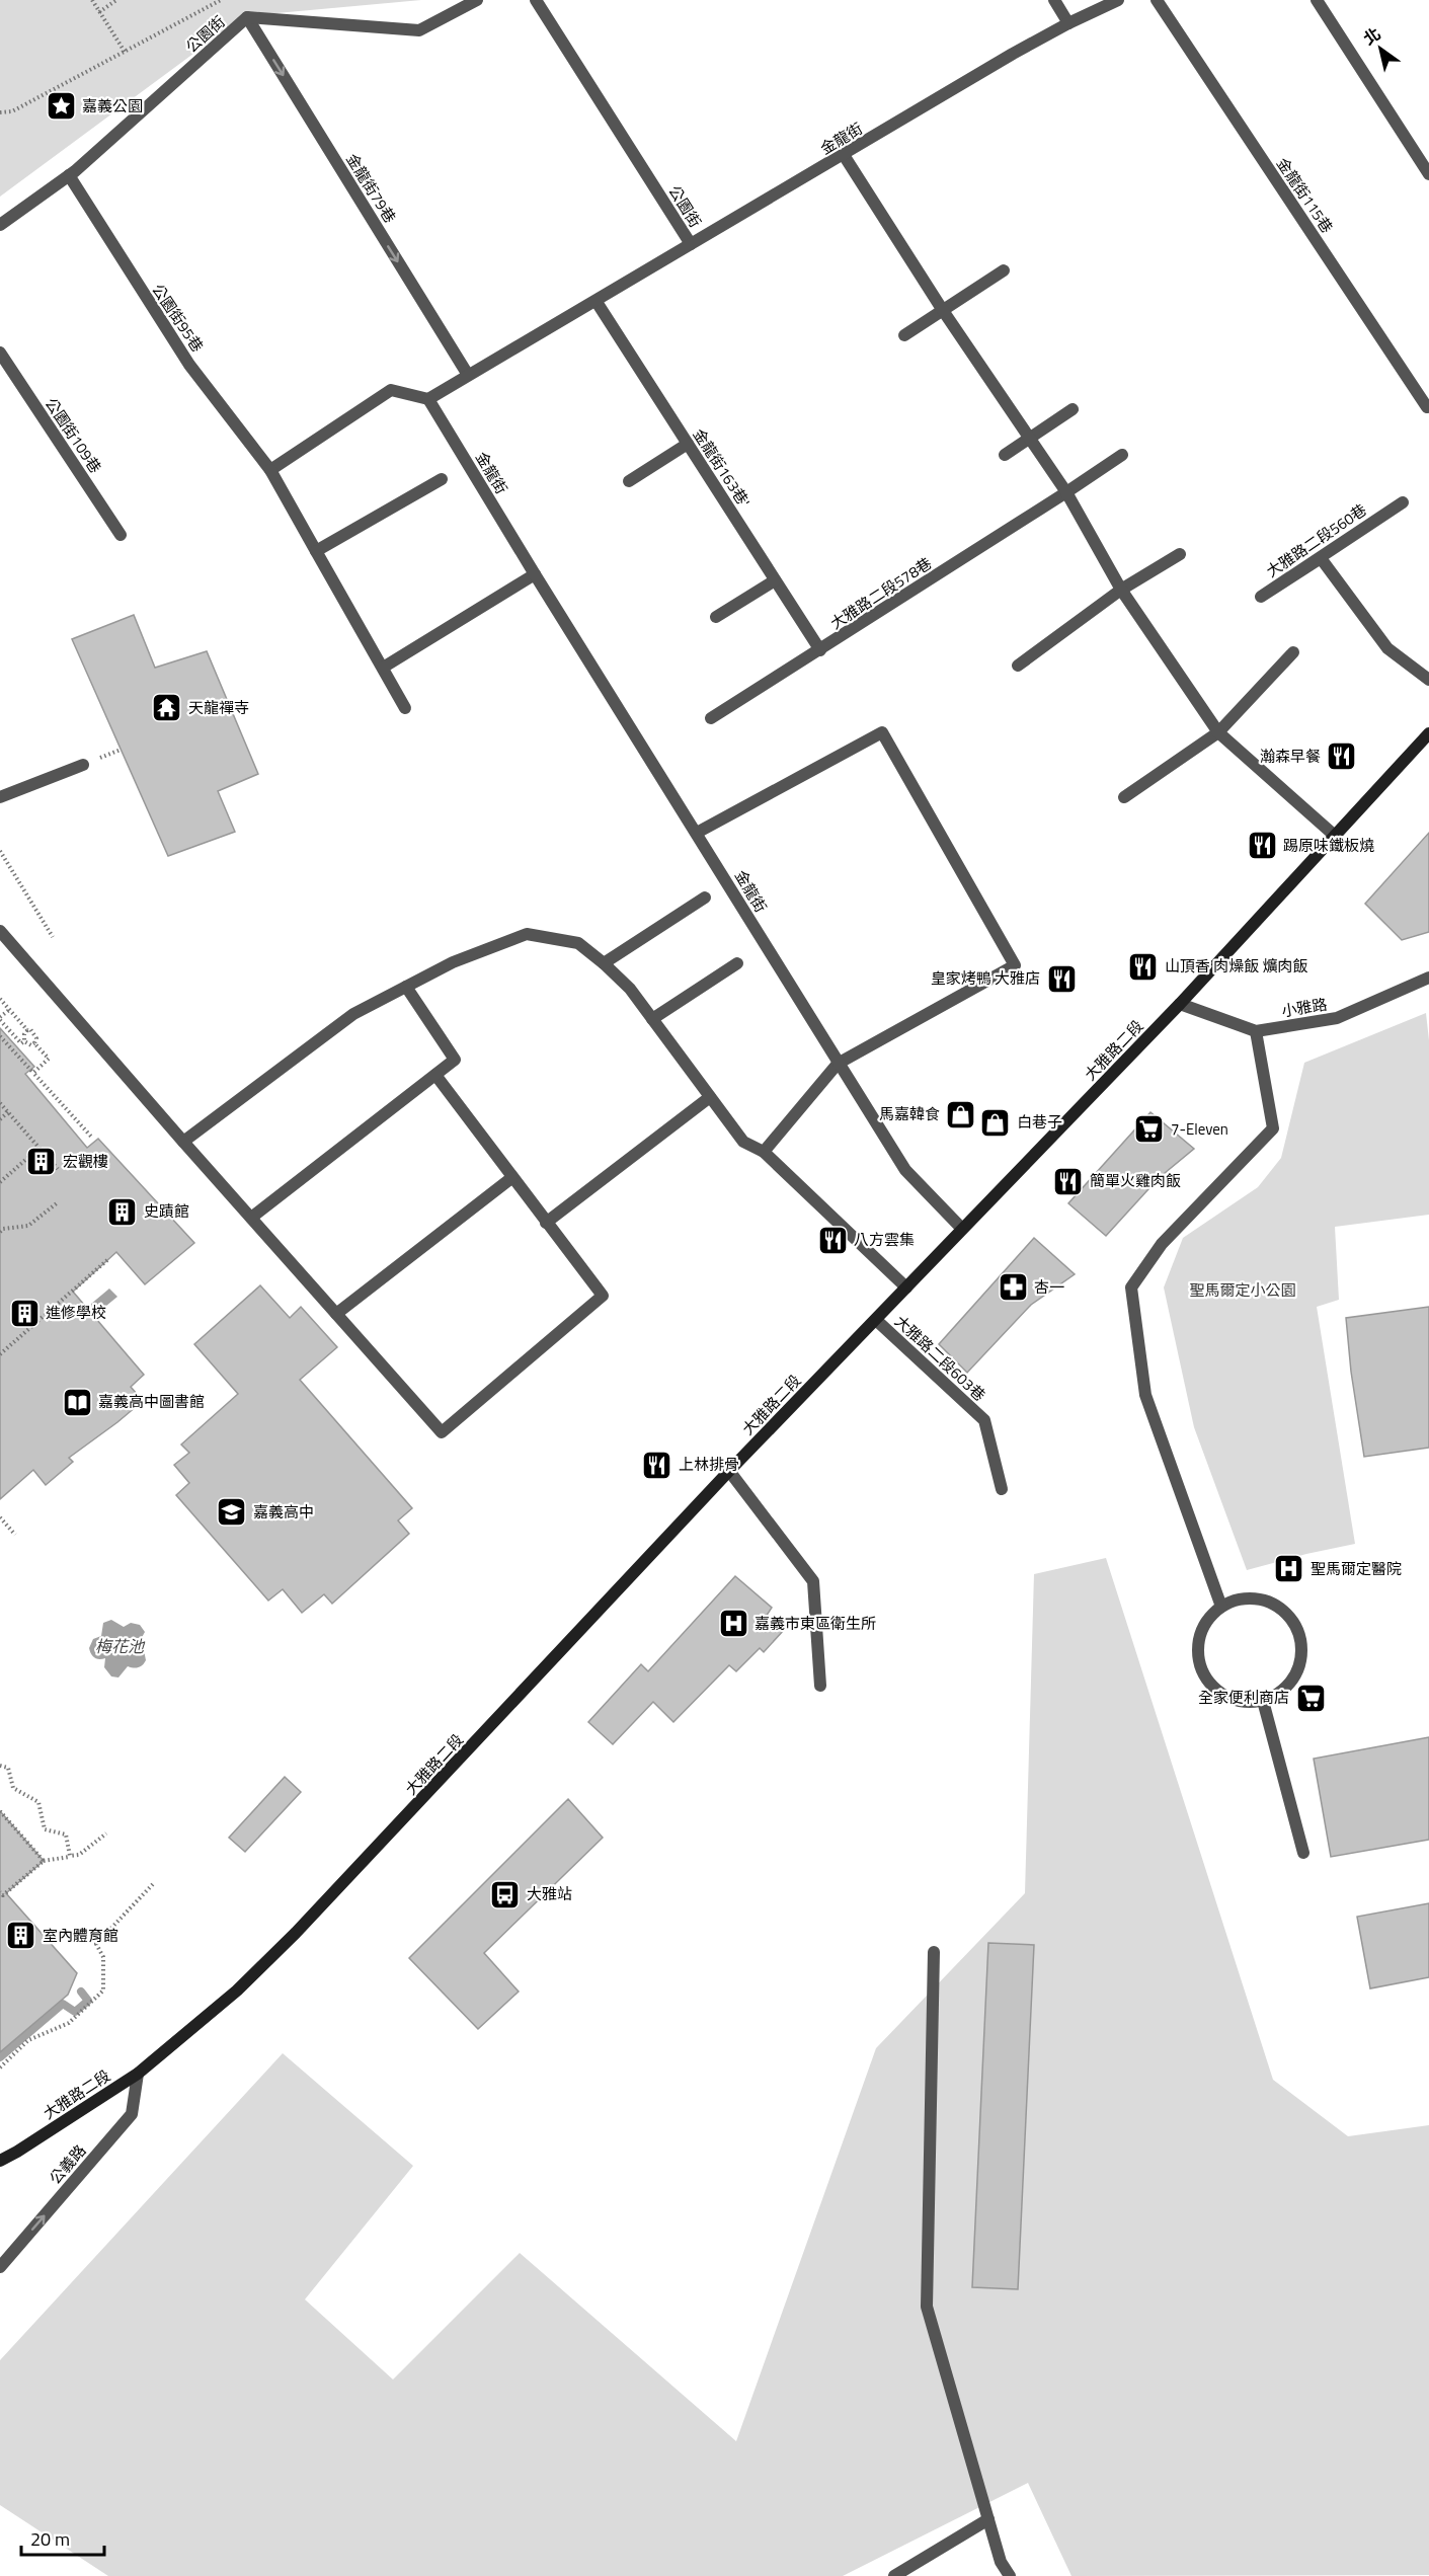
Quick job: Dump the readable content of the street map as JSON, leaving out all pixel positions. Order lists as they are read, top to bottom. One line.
{"streets":{"main road":["大雅路二段"],"street":["公園街","金龍街","金龍街79巷","金龍街115巷","公園街95巷","公園街109巷","金龍街163巷'","大雅路二段560巷","大雅路二段578巷","小雅路","大雅路二段603巷","公義路"]},"crossings":[["公園街","金龍街"],["公園街","金龍街79巷"],["公園街","公園街95巷"],["金龍街","金龍街79巷"],["金龍街","金龍街163巷'"],["金龍街","大雅路二段"],["金龍街163巷'","大雅路二段578巷"],["小雅路","大雅路二段"],["大雅路二段","大雅路二段603巷"],["大雅路二段","公義路"]],"one_way":["金龍街79巷","公義路"],"water":["梅花池"],"parks":["聖馬爾定小公園"],"places":{"place":["嘉義公園"],"temple":["天龍禪寺"],"restaurant":["瀚森早餐","踢原味鐵板燒","山頂香 肉燥飯 爌肉飯","皇家烤鴨 大雅店","簡單火雞肉飯","八方雲集","上林排骨"],"shop":["馬嘉韓食","白巷子"],"supermarket":["7-Eleven","全家便利商店"],"building":["宏觀樓","史蹟館","進修學校","室內體育館"],"pharmacy":["杏一"],"library":["嘉義高中圖書館"],"school or university":["嘉義高中"],"hospital":["聖馬爾定醫院","嘉義市東區衛生所"],"bus stop":["大雅站"]},"scale_bar":"20 m","north":"top left"}
